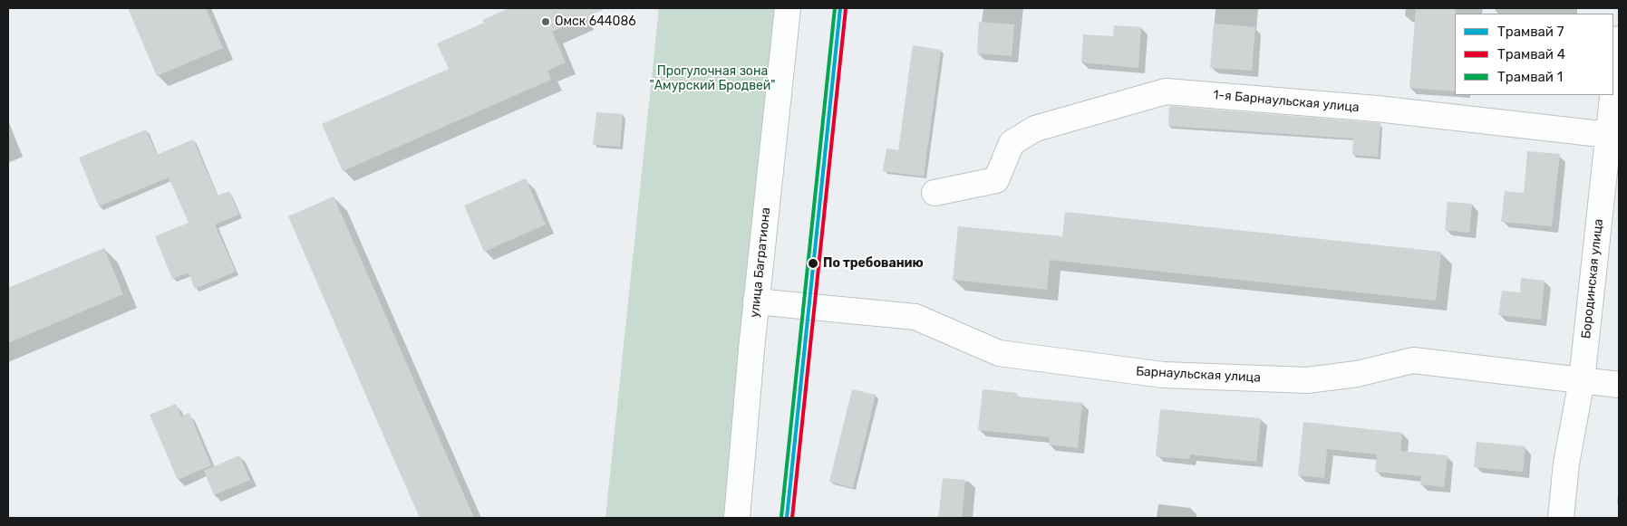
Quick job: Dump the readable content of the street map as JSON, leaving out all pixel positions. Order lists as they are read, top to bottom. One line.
{"streets":{"street":["1-я Барнаульская улица","улица Багратиона","Бородинская улица","Барнаульская улица"]},"crossings":[["1-я Барнаульская улица","Бородинская улица"],["улица Багратиона","Барнаульская улица"],["Бородинская улица","Барнаульская улица"]],"parks":["Прогулочная зона \"Амурский Бродвей\""],"places":["Омск 644086","По требованию"],"lines":["tram line 7","tram line 1","tram line 4"],"legend":["Трамвай 7","Трамвай 4","Трамвай 1"]}
